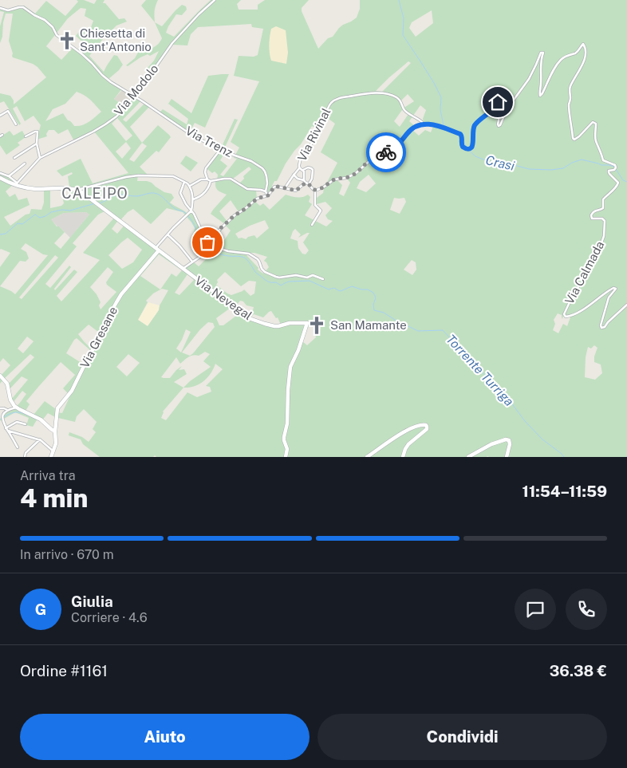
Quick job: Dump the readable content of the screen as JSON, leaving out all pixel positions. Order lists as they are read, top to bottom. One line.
{"streets":{"main road":["Via Nevegal","Via Gresane"],"street":["Via Modolo","Via Rivinal","Via Trenz","Via Calmada"]},"crossings":[["Via Modolo","Via Trenz"],["Via Rivinal","Via Calmada"],["Via Nevegal","Via Gresane"]],"districts":["CALEIPO"],"water":["Crasi","Torrente Turriga"],"places":{"church":["Chiesetta di Sant'Antonio","San Mamante"]},"page":{"heading":["4 min","Arriva tra","11:54–11:59"],"panel":["Giulia","Corriere · 4.6","Ordine #1161","36.38 €"],"bar":"In arrivo · 670 m","round":"G","buttons":["Aiuto","Condividi"]}}
